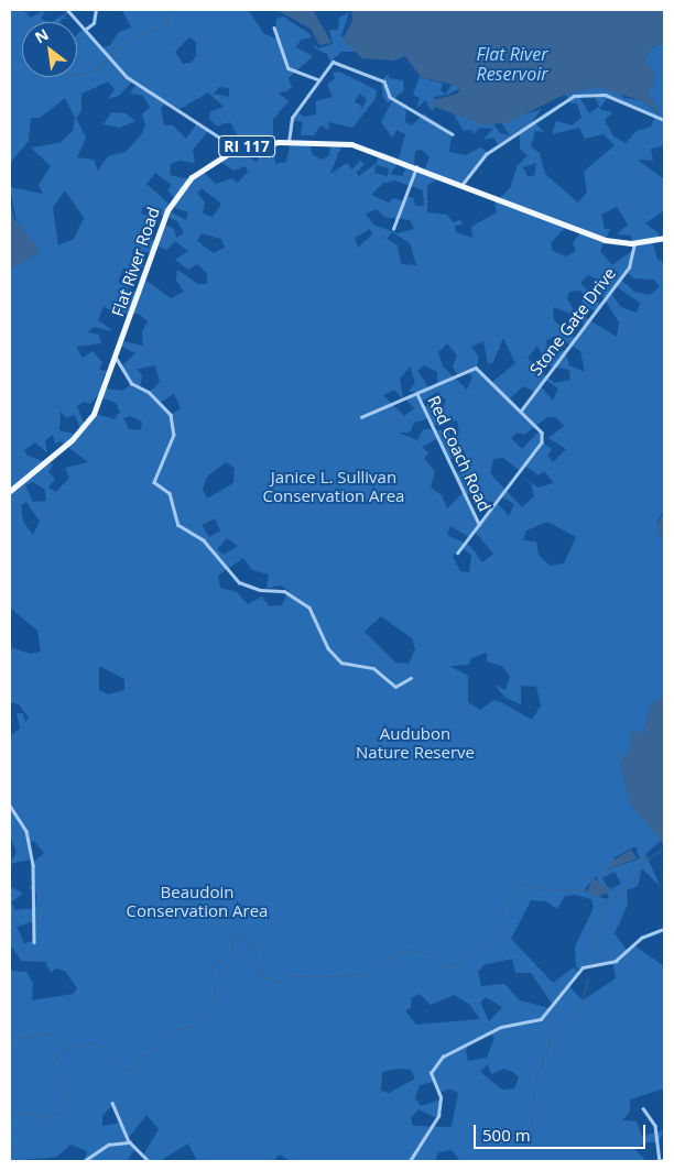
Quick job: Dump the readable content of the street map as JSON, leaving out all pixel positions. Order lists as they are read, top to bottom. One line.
{"streets":{"main road":["RI 117","Flat River Road"],"street":["Stone Gate Drive","Red Coach Road"]},"crossings":[["Flat River Road","Stone Gate Drive"]],"water":["Flat River Reservoir"],"parks":["Janice L. Sullivan Conservation Area","Audubon Nature Reserve","Beaudoin Conservation Area"],"scale_bar":"500 m","north":"top left"}
